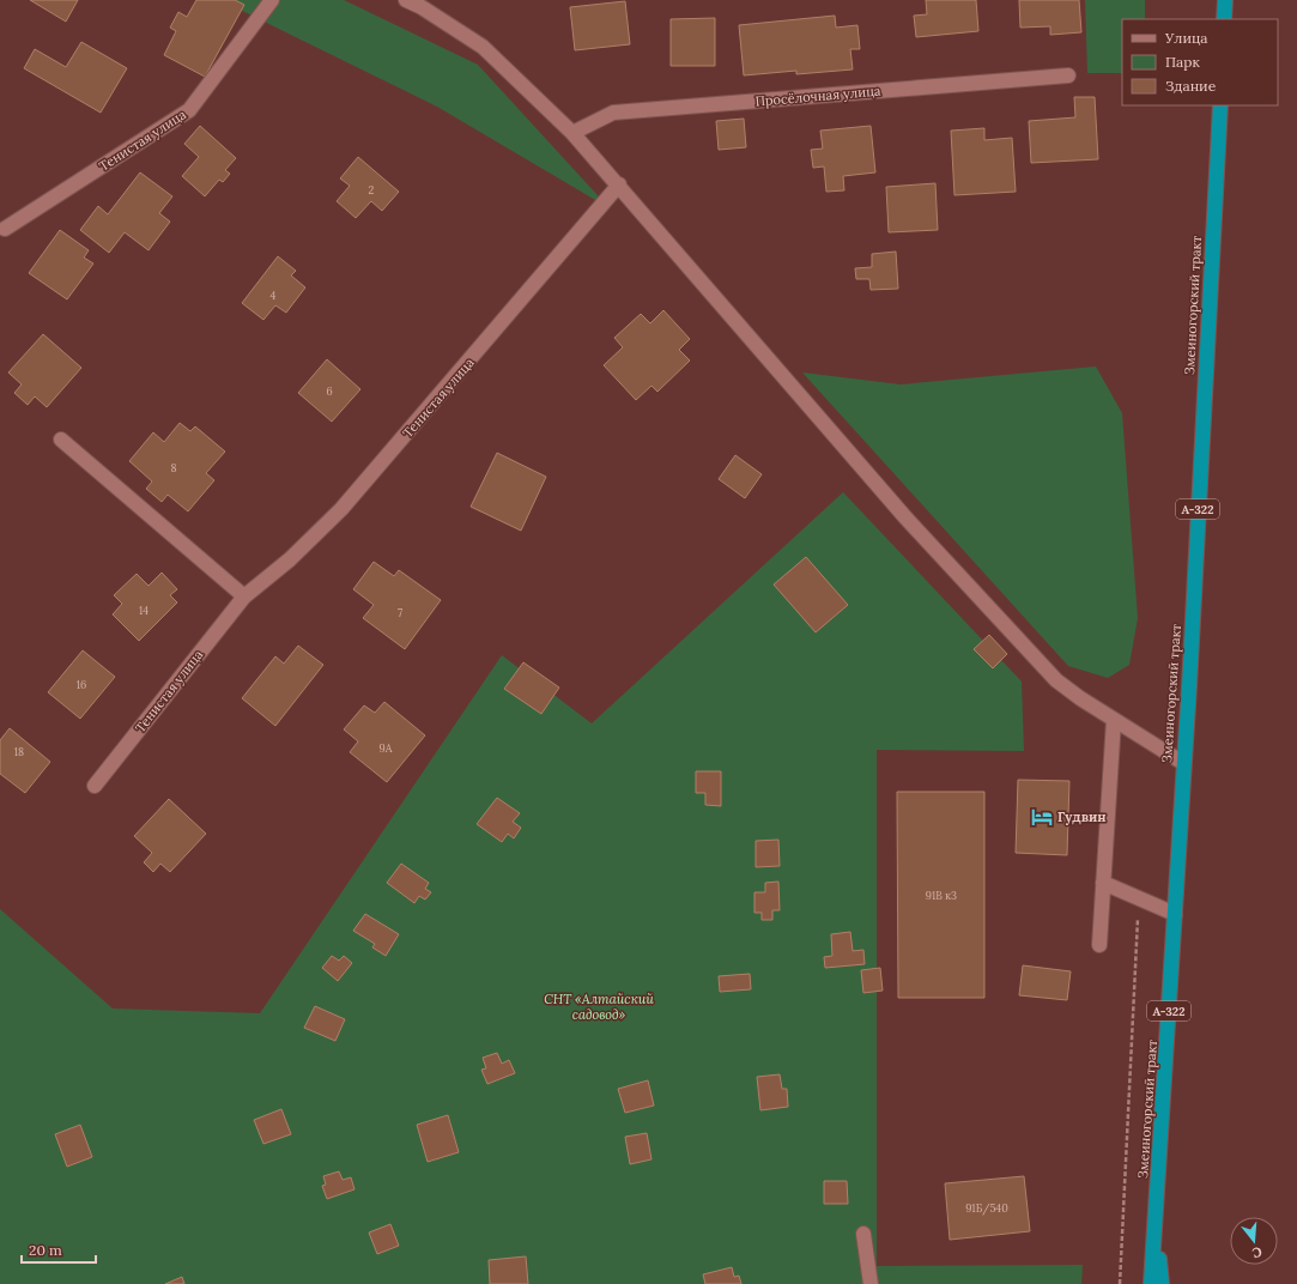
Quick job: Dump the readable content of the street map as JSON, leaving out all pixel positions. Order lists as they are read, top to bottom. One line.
{"streets":{"highway":["Змеиногорский тракт","А-322"],"street":["Просёлочная улица","Тенистая улица"]},"parks":["СНТ «Алтайский садовод»"],"places":{"hotel":["Гудвин"]},"house_numbers":["2","4","6","8","14","7","16","9А","18","91В к3","91Б/540"],"legend":["Улица","Парк","Здание"],"scale_bar":"20 m","north":"bottom"}
